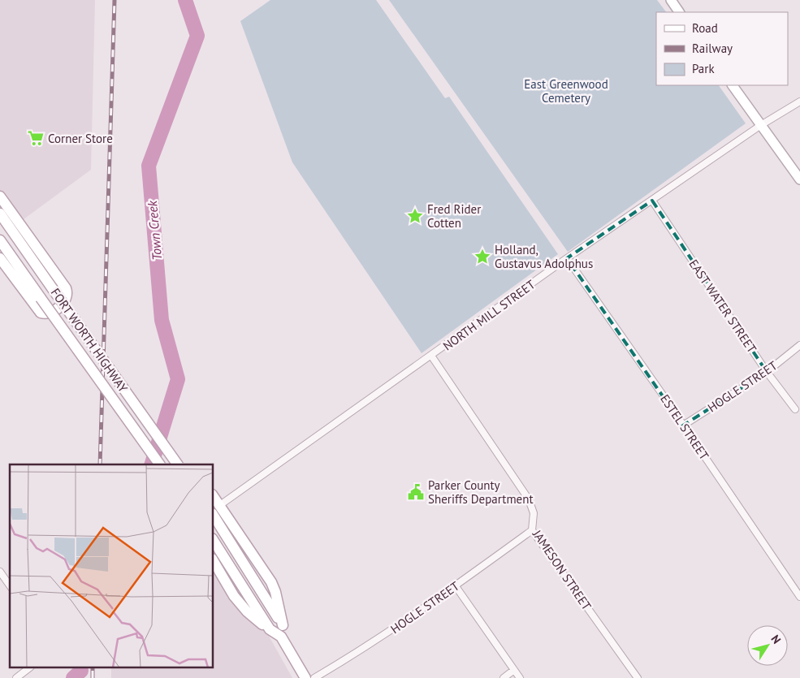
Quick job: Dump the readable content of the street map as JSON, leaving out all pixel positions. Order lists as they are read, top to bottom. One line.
{"streets":{"main road":["FORT WORTH HIGHWAY"],"street":["EAST WATER STREET","NORTH MILL STREET","HOGLE STREET","ESTEL STREET","JAMESON STREET"]},"crossings":[["EAST WATER STREET","NORTH MILL STREET"],["EAST WATER STREET","HOGLE STREET"],["NORTH MILL STREET","ESTEL STREET"],["NORTH MILL STREET","JAMESON STREET"],["HOGLE STREET","ESTEL STREET"],["HOGLE STREET","JAMESON STREET"]],"water":["Town Creek"],"parks":["East Greenwood Cemetery"],"places":{"supermarket":["Corner Store"],"place":["Fred Rider Cotten","Holland, Gustavus Adolphus"],"public building":["Parker County Sheriffs Department"]},"legend":["Road","Railway","Park"],"north":"top right"}
